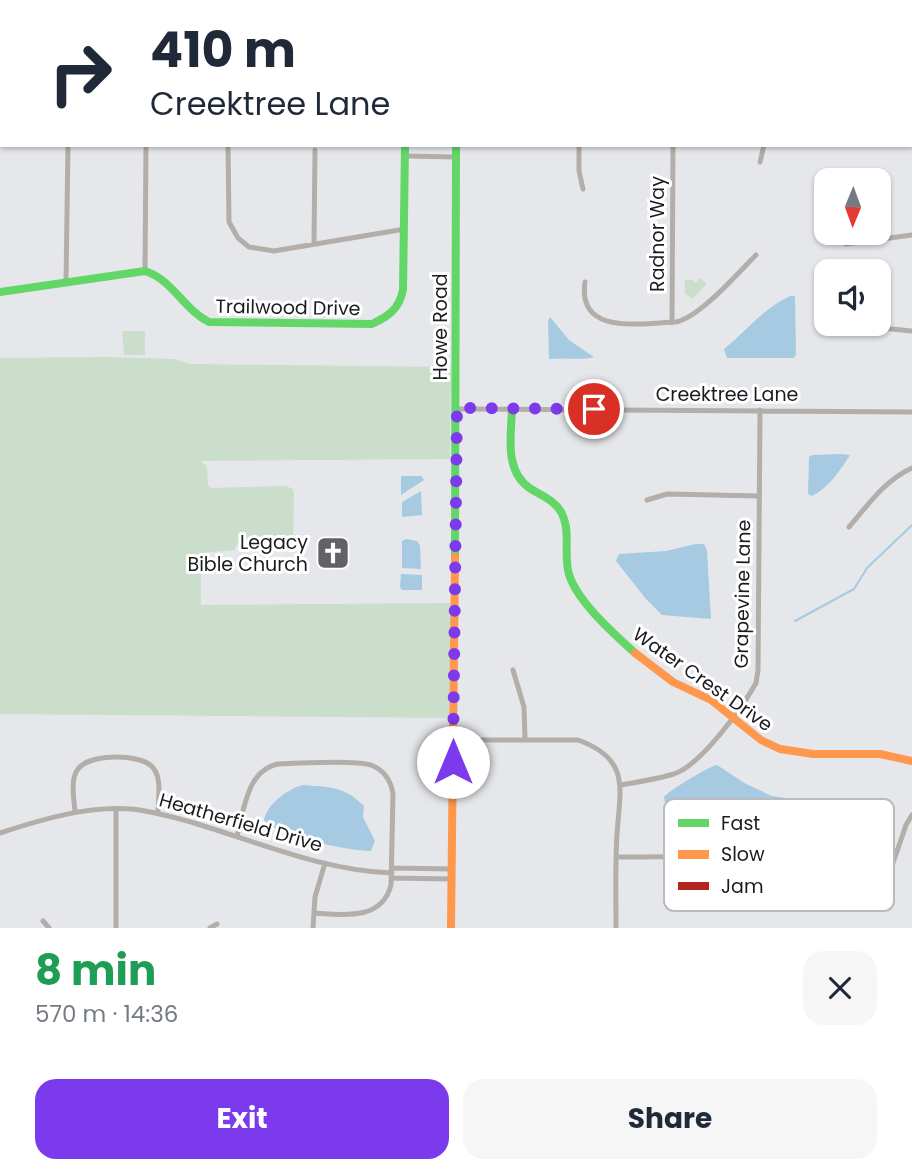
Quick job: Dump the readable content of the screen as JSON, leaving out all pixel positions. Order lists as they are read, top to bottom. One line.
{"streets":{"street":["Radnor Way","Trailwood Drive","Howe Road","Creektree Lane","Grapevine Lane","Water Crest Drive","Heatherfield Drive"]},"crossings":[["Howe Road","Creektree Lane"],["Howe Road","Heatherfield Drive"],["Creektree Lane","Grapevine Lane"],["Creektree Lane","Water Crest Drive"],["Grapevine Lane","Water Crest Drive"]],"places":{"church":["Legacy Bible Church"]},"legend":["Fast","Slow","Jam"],"north":"bottom","page":{"turn":["410 m","Creektree Lane"],"heading":["8 min","570 m · 14:36"],"buttons":["Exit","Share"]}}
